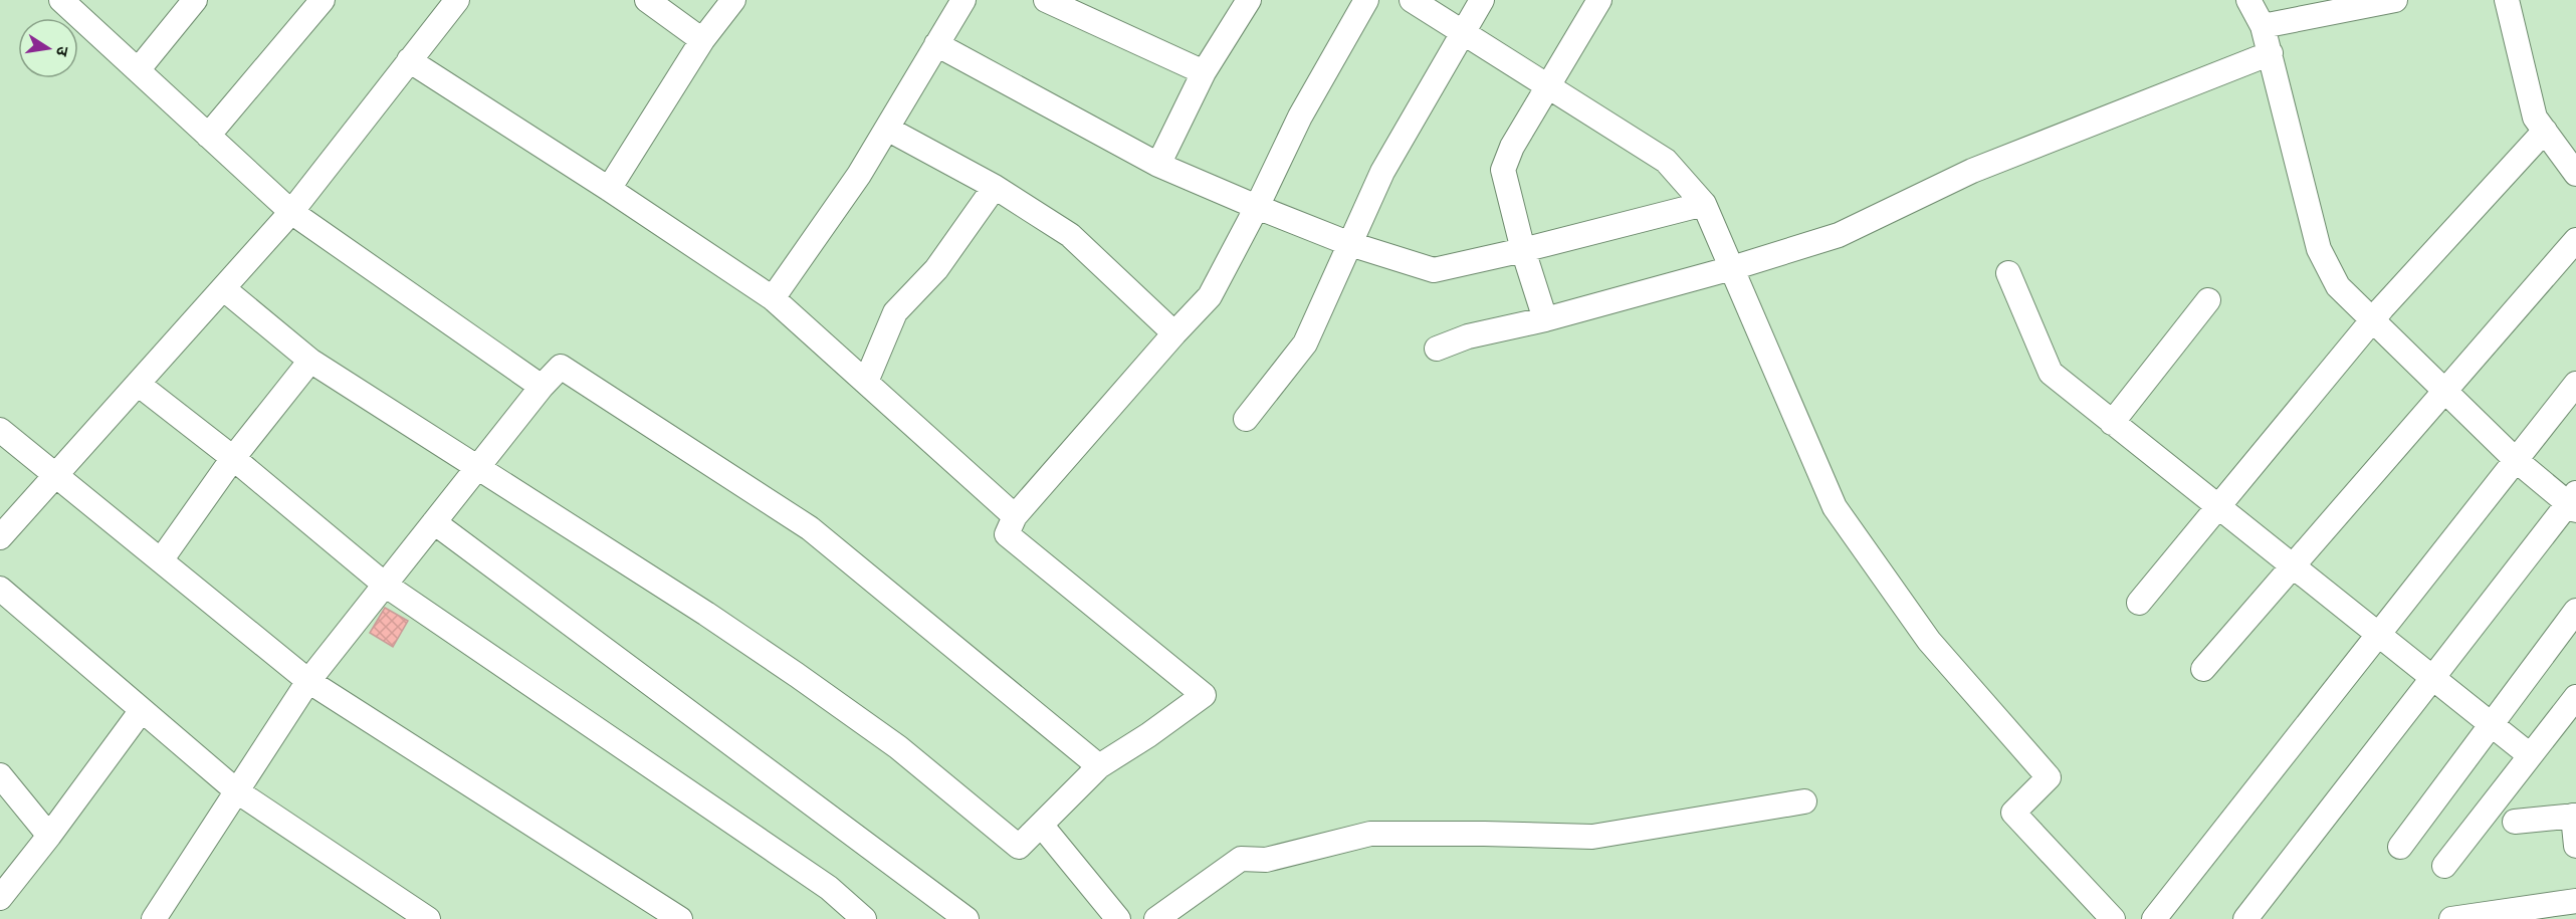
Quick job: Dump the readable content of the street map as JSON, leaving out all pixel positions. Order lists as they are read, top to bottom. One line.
{"north":"right"}
